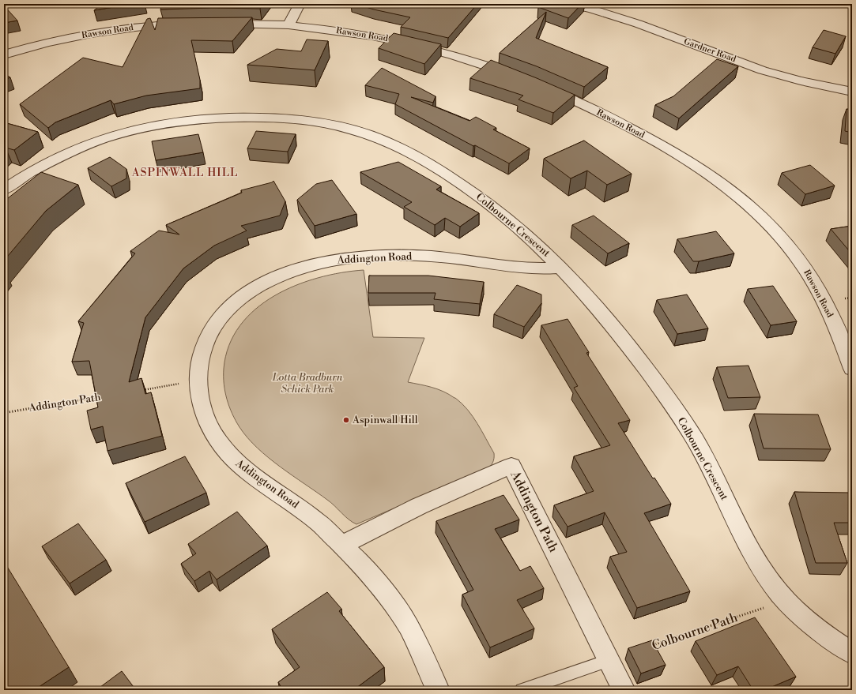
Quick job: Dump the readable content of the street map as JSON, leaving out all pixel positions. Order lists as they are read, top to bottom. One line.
{"streets":{"street":["Rawson Road","Gardner Road","Colbourne Crescent","Addington Road","Addington Path"],"path":["Colbourne Path"]},"crossings":[["Colbourne Crescent","Addington Road"],["Addington Road","Addington Path"]],"districts":["ASPINWALL HILL"],"parks":["Lotta Bradburn Schick Park"],"places":["Aspinwall Hill"]}
